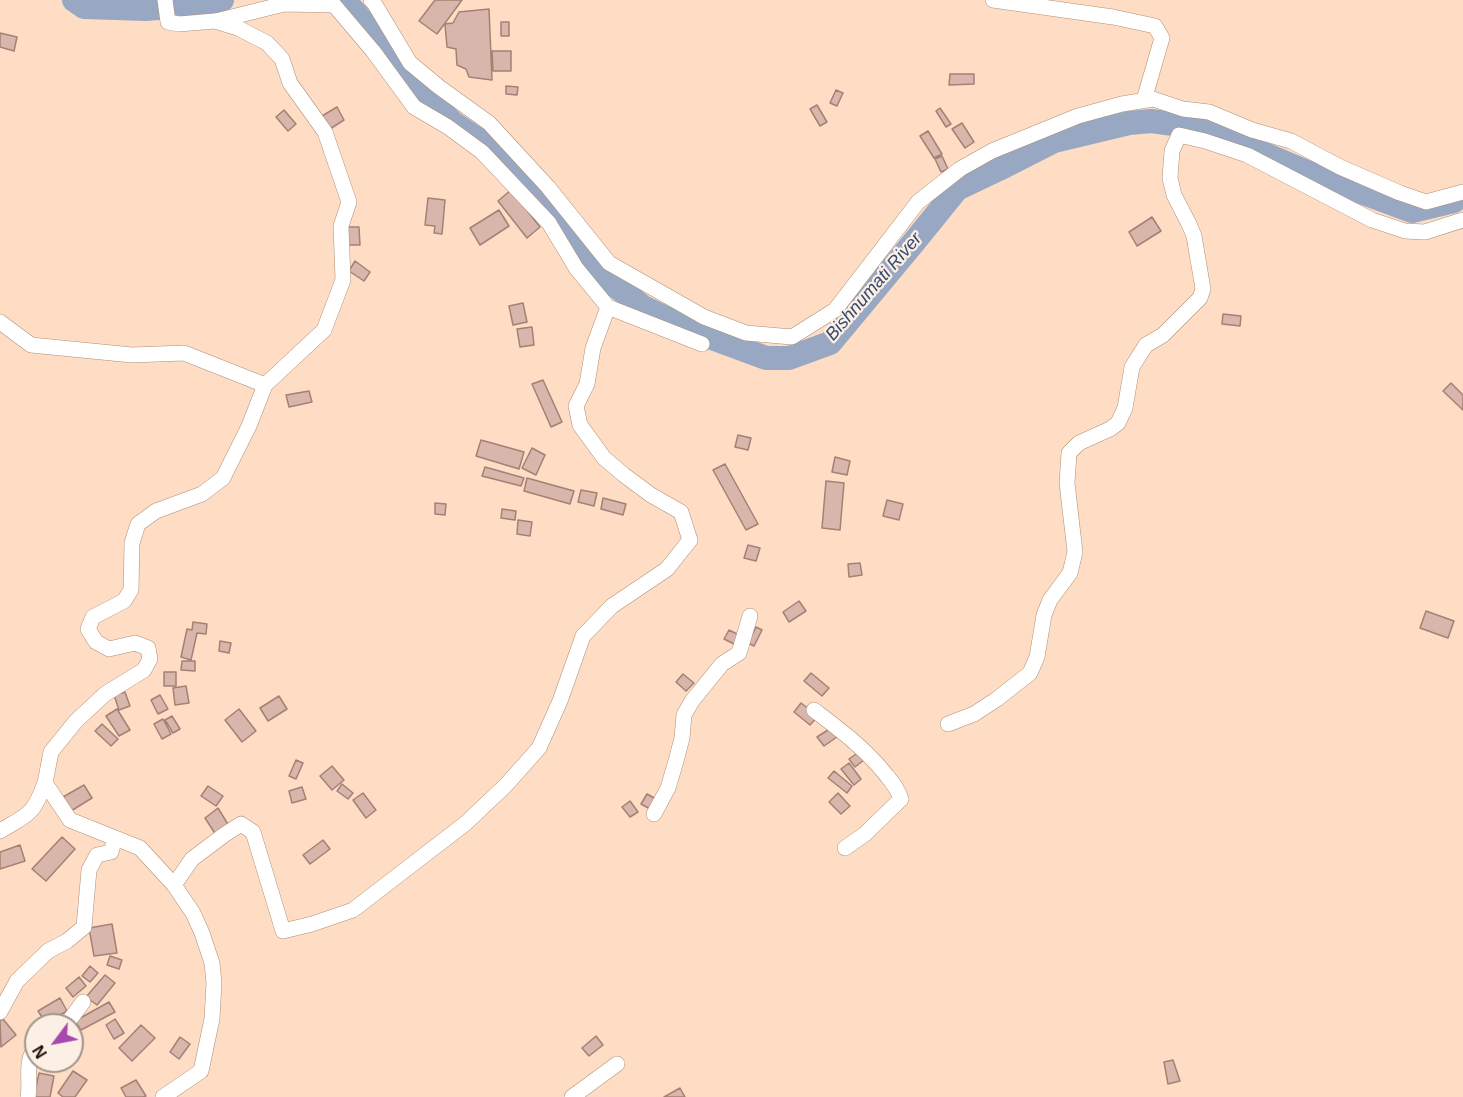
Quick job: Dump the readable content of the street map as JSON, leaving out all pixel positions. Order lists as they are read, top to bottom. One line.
{"water":["Bishnumati River"],"north":"bottom left"}
